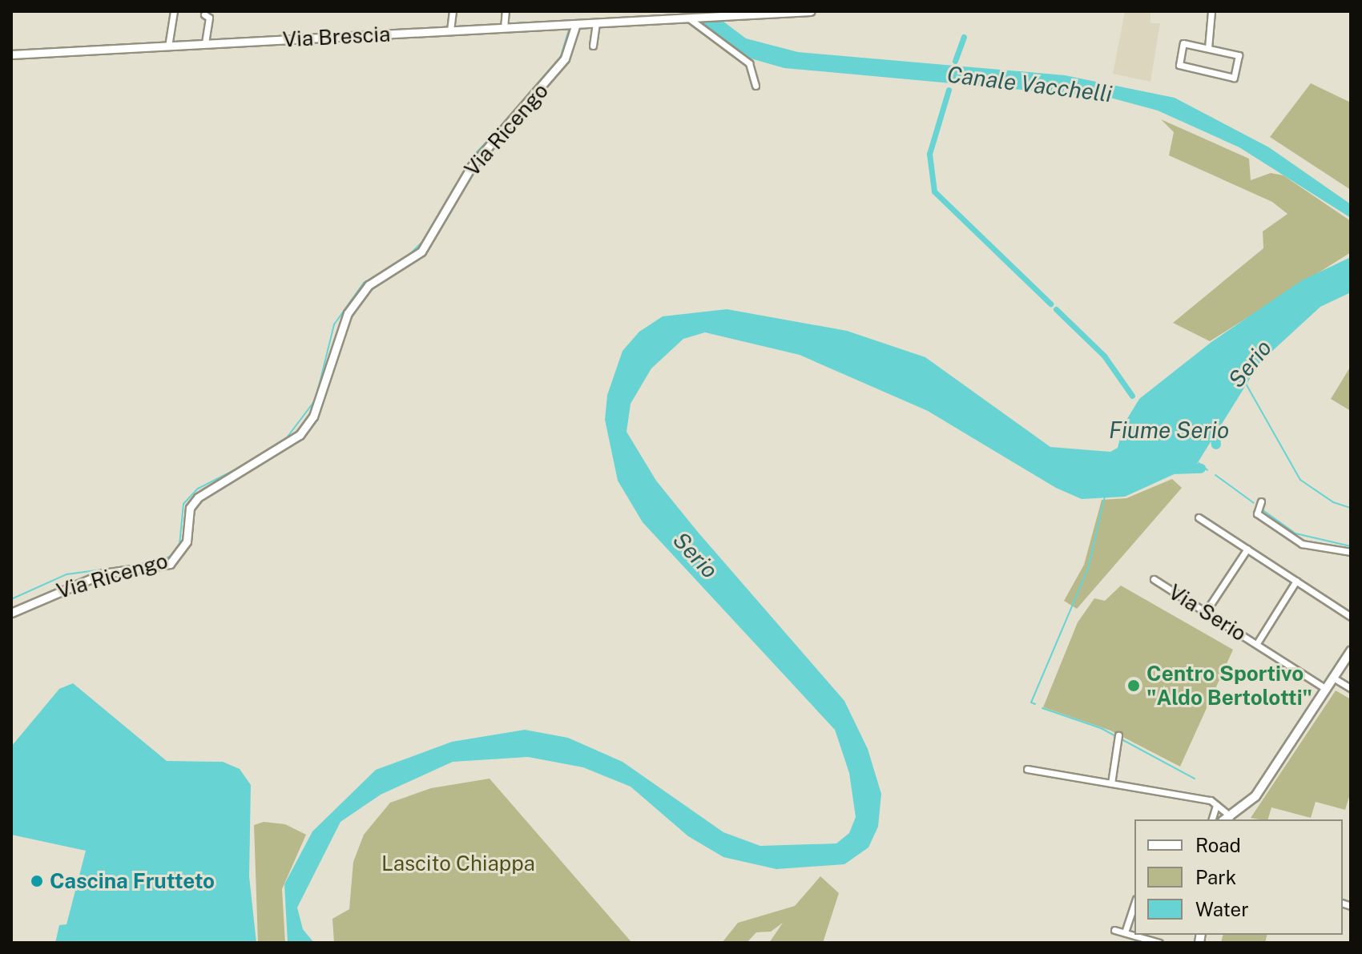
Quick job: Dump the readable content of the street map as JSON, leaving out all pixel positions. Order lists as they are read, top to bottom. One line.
{"streets":{"street":["Via Brescia","Via Ricengo","Via Serio"]},"crossings":[["Via Brescia","Via Ricengo"]],"water":["Canale Vacchelli","Serio","Fiume Serio"],"parks":["Lascito Chiappa"],"places":["Centro Sportivo \"Aldo Bertolotti\"","Cascina Frutteto"],"legend":["Road","Park","Water"]}
